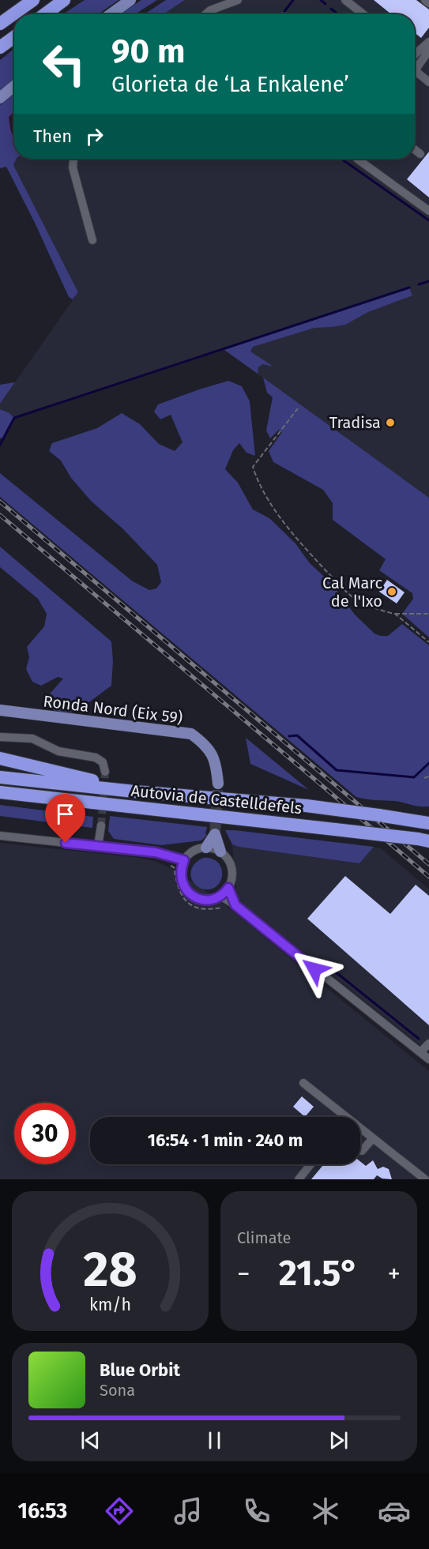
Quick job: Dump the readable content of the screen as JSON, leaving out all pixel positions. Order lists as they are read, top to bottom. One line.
{"streets":{"highway":["Autovia de Castelldefels"],"main road":["Ronda Nord (Eix 59)"]},"places":["Tradisa","Cal Marc de l'Ixo"],"page":{"turn":["90 m","Glorieta de ‘La Enkalene’"],"then":"Then","limit":"30","trip":"16:54 · 1 min · 240 m","tile":"Climate","heat":["−","21.5°","+"],"song":["Blue Orbit","Sona"],"tabs":"16:53","gauge":["28","km/h"]}}
